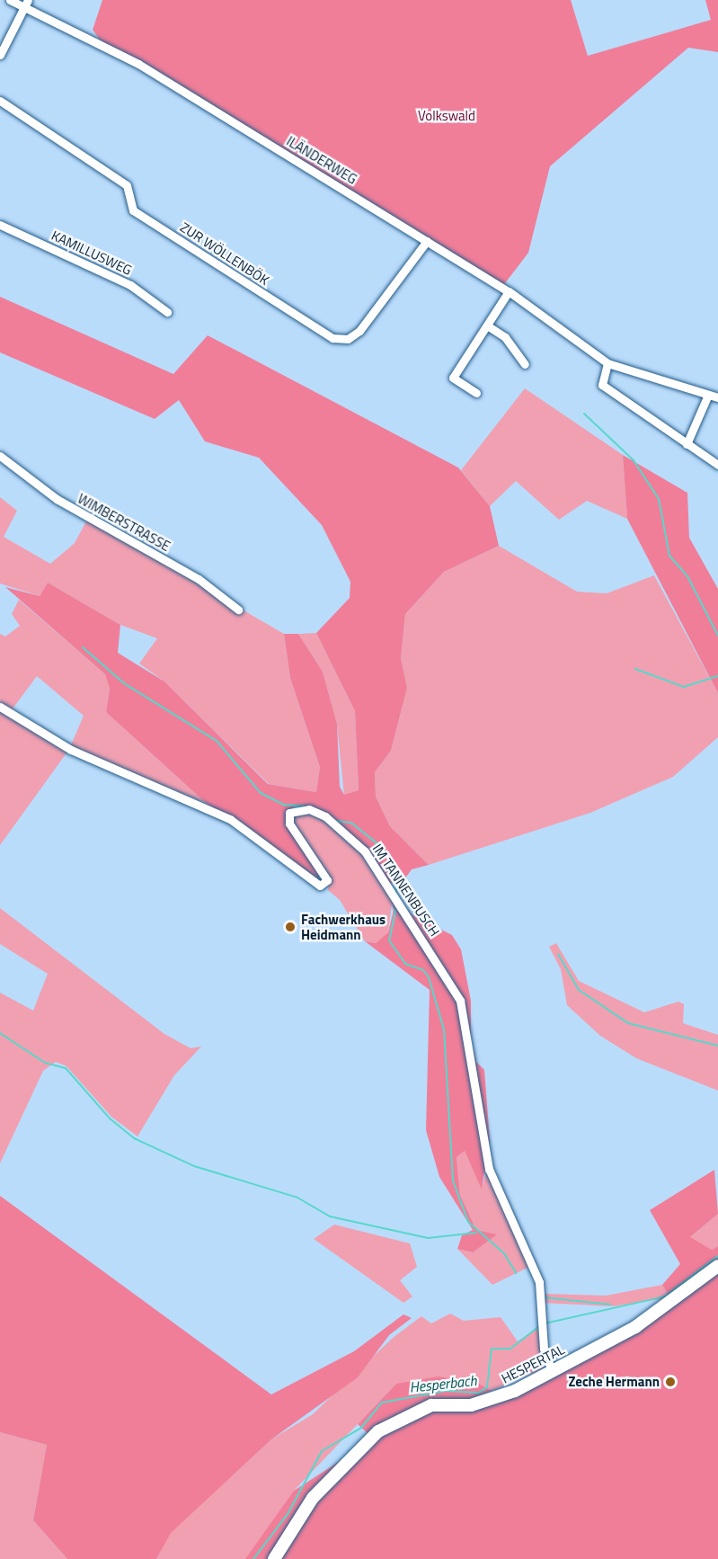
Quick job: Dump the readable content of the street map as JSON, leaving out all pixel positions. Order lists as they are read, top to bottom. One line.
{"streets":{"main road":["HESPERTAL"],"street":["ILÄNDERWEG","KAMILLUSWEG","ZUR WÖLLENBÖK","WIMBERSTRASSE","IM TANNENBUSCH"]},"crossings":[["ILÄNDERWEG","ZUR WÖLLENBÖK"],["IM TANNENBUSCH","HESPERTAL"]],"water":["Hesperbach"],"parks":["Volkswald"],"places":["Fachwerkhaus Heidmann","Zeche Hermann"]}
